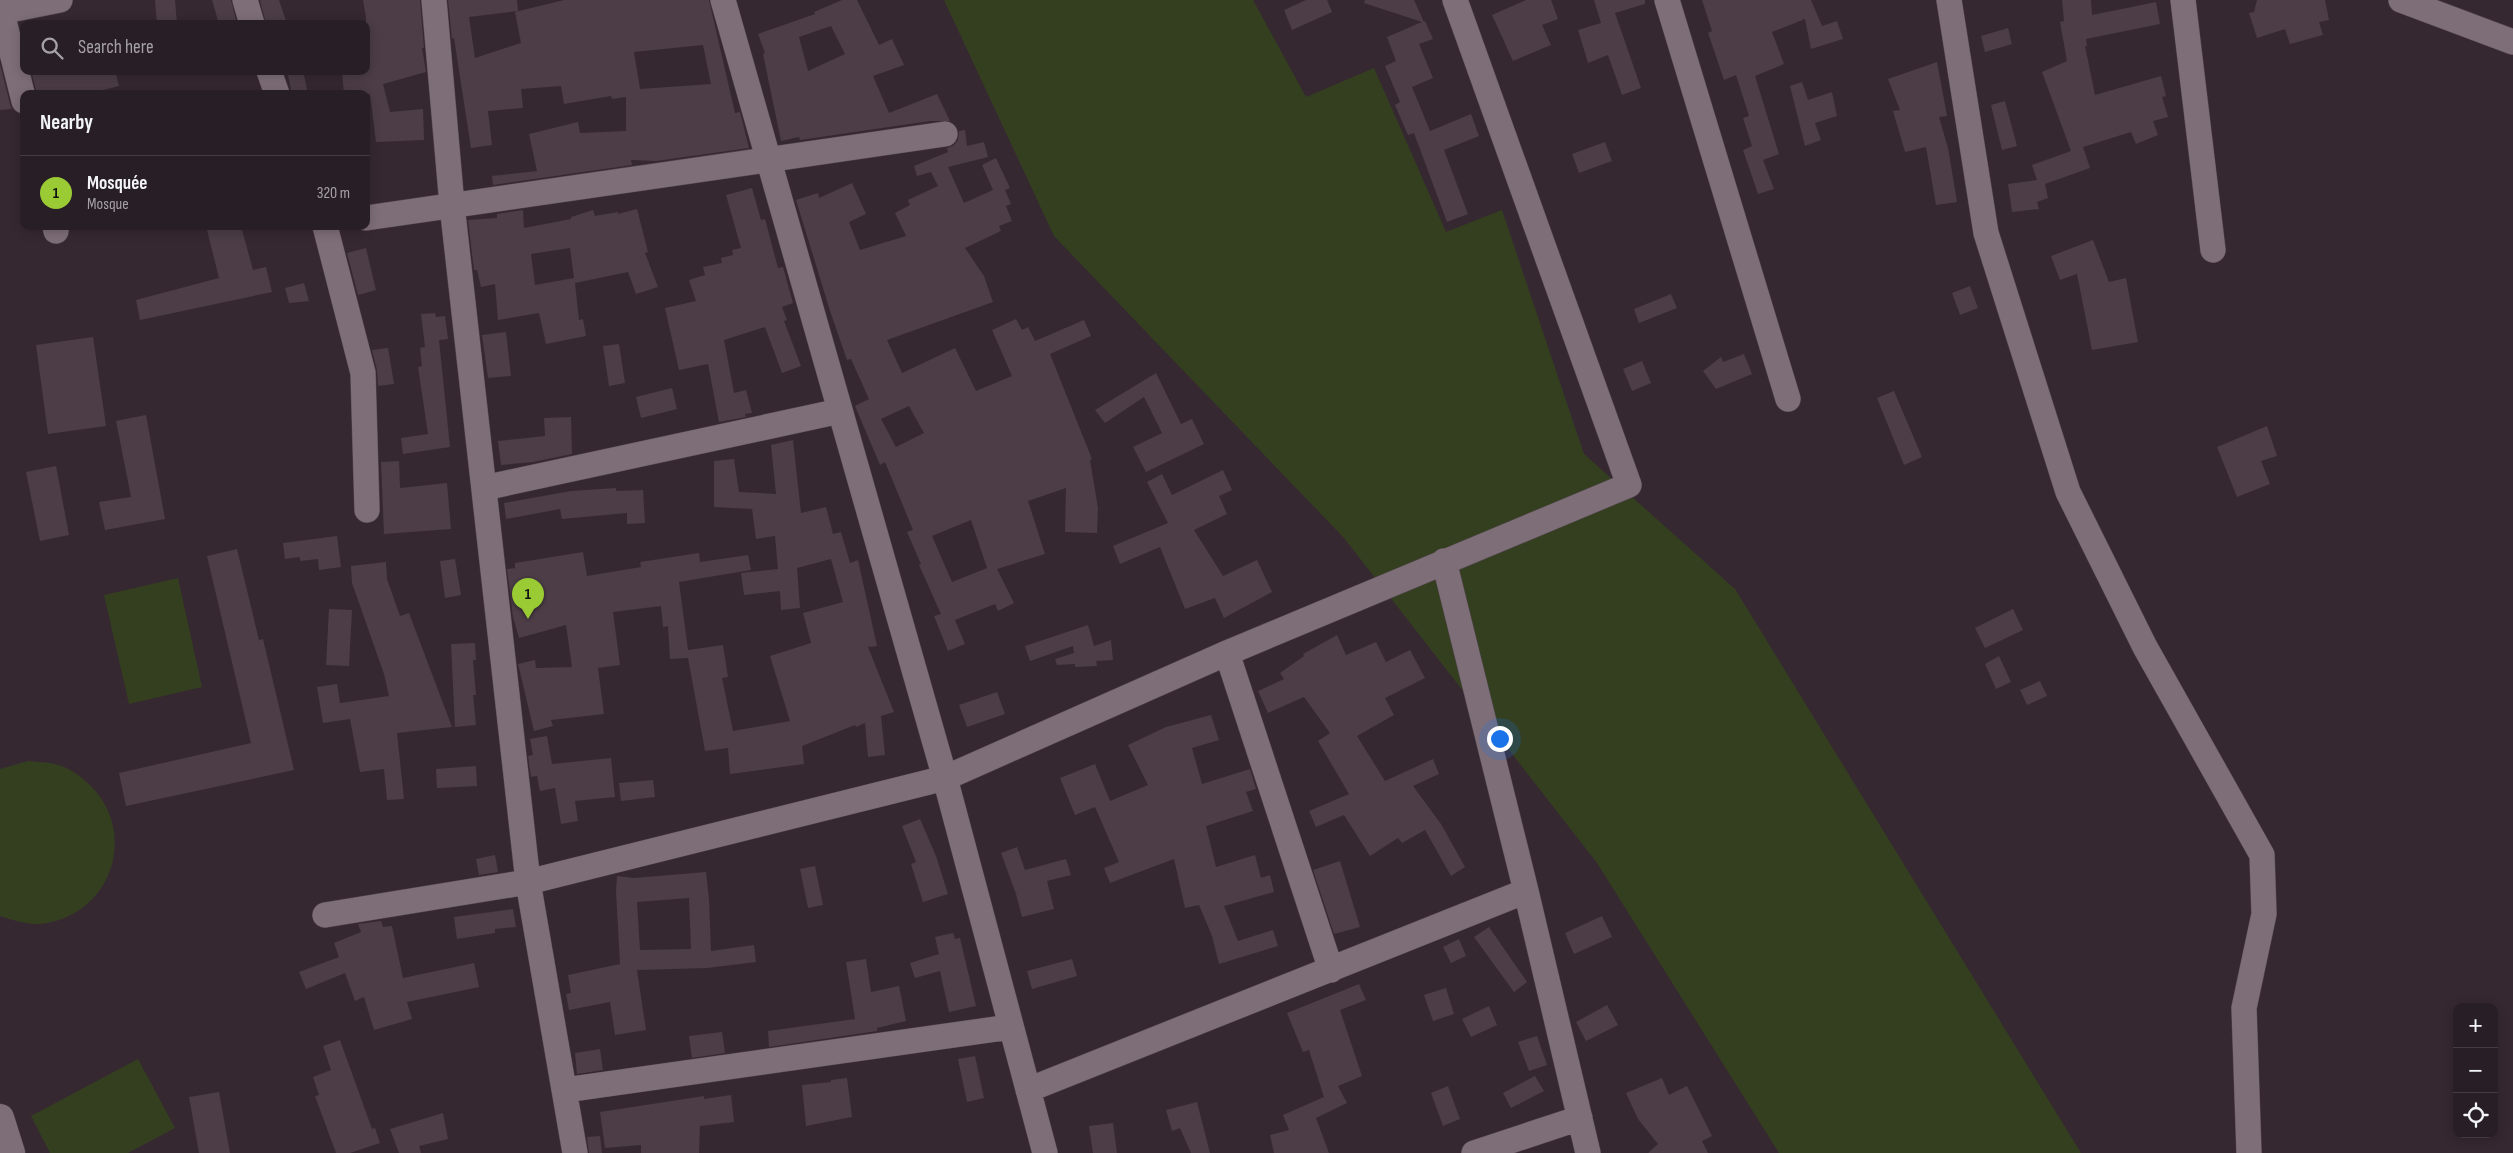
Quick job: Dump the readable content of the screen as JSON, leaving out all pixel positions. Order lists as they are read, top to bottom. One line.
{"page":{"search":"Search here","heading":"Nearby","list":[{"mark":"1","name":"Mosquée","note":"Mosque","value":"320 m"}],"pins":"1","map_buttons":["+","−"]}}
